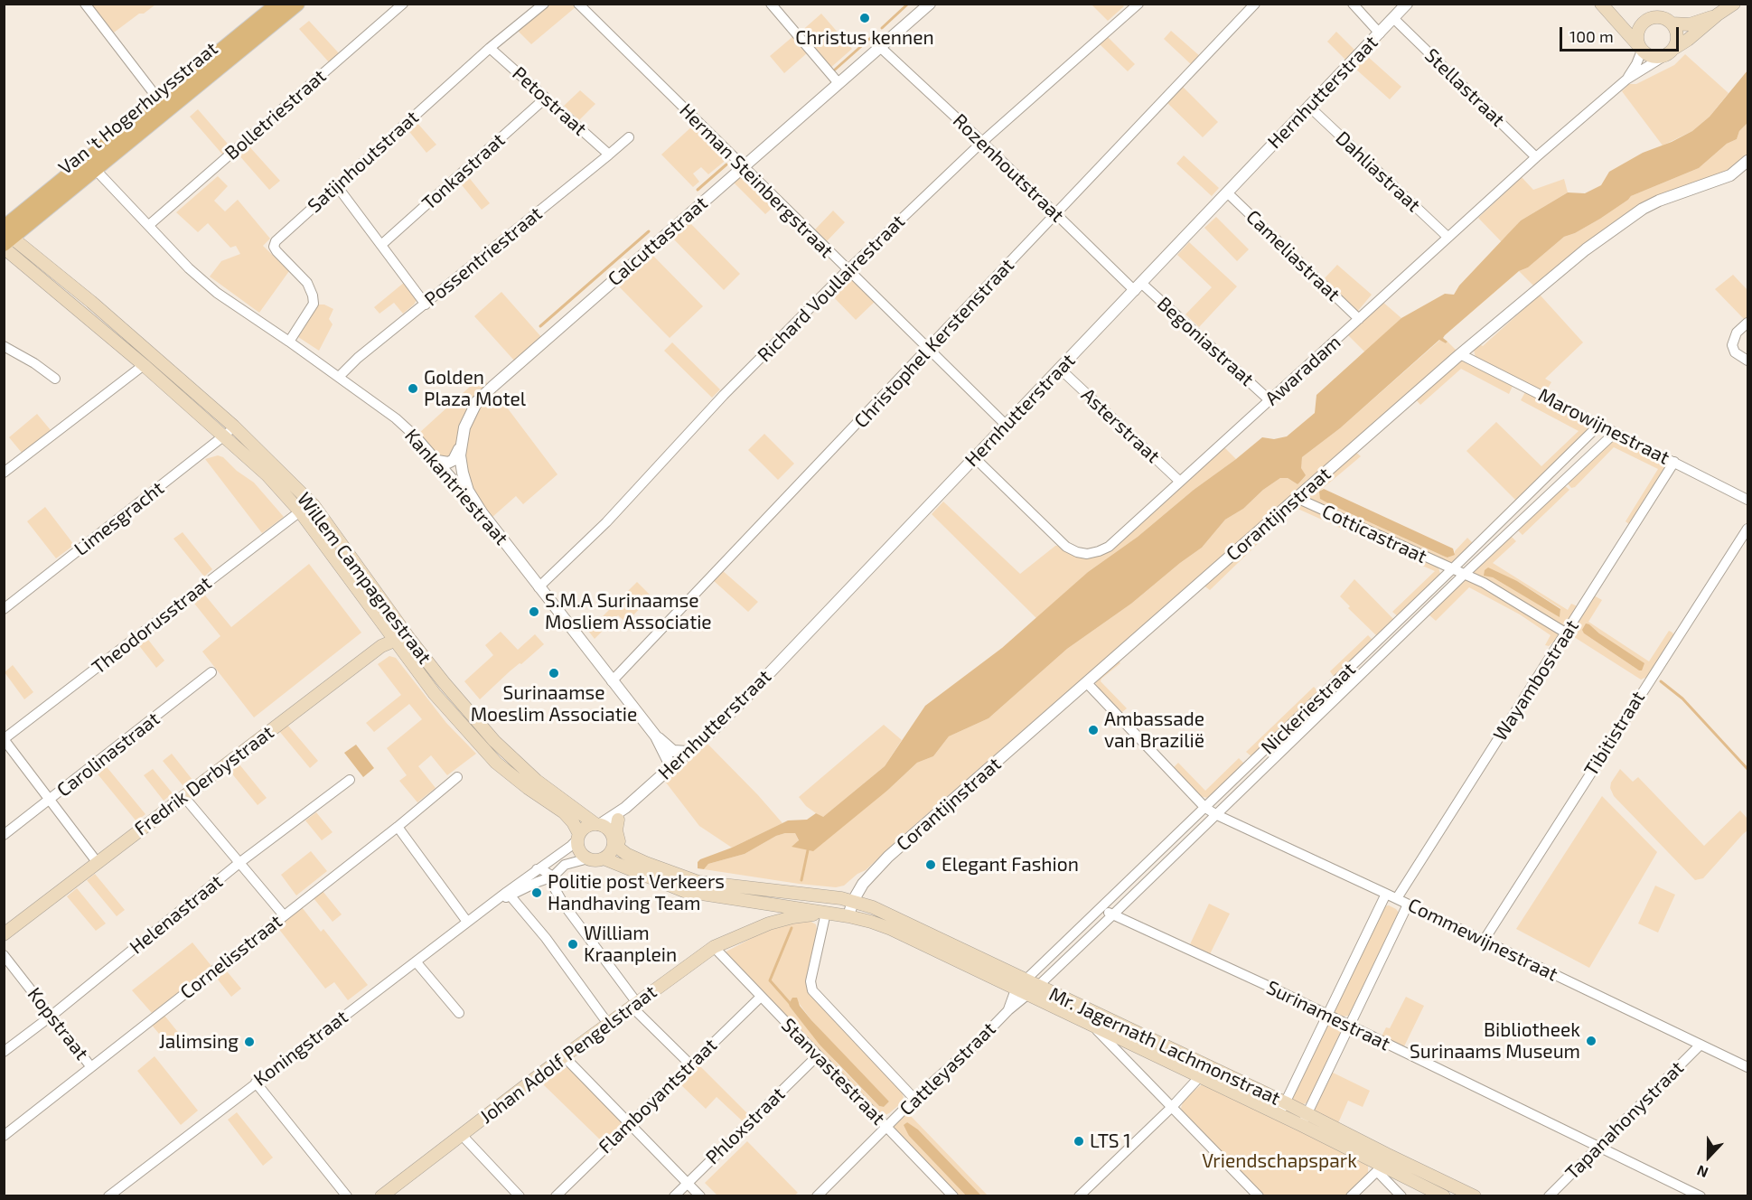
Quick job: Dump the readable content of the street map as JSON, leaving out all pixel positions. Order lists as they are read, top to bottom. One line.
{"streets":{"main road":["Van 't Hogerhuysstraat","Awaradam","Willem Campagnestraat","Fredrik Derbystraat","Mr. Jagernath Lachmonstraat","Johan Adolf Pengelstraat"],"street":["Stellastraat","Hernhutterstraat","Petostraat","Bolletriestraat","Satijnhoutstraat","Rozenhoutstraat","Tonkastraat","Dahliastraat","Herman Steinbergstraat","Calcuttastraat","Cameliastraat","Possentriestraat","Richard Voullairestraat","Begoniastraat","Christophel Kerstenstraat","Asterstraat","Marowijnestraat","Kankantriestraat","Corantijnstraat","Limesgracht","Cotticastraat","Theodorusstraat","Wayambostraat","Nickeriestraat","Tibitistraat","Carolinastraat","Helenastraat","Commewijnestraat","Cornelisstraat","Surinamestraat","Kopstraat","Koningstraat","Cattleyastraat","Stanvastestraat","Flamboyantstraat","Tapanahonystraat","Phloxstraat"]},"crossings":[["Stellastraat","Hernhutterstraat"],["Stellastraat","Awaradam"],["Hernhutterstraat","Rozenhoutstraat"],["Hernhutterstraat","Dahliastraat"],["Hernhutterstraat","Herman Steinbergstraat"],["Hernhutterstraat","Cameliastraat"],["Hernhutterstraat","Begoniastraat"],["Hernhutterstraat","Awaradam"],["Hernhutterstraat","Asterstraat"],["Hernhutterstraat","Kankantriestraat"],["Hernhutterstraat","Willem Campagnestraat"],["Hernhutterstraat","Koningstraat"],["Petostraat","Satijnhoutstraat"],["Petostraat","Tonkastraat"],["Petostraat","Possentriestraat"],["Van 't Hogerhuysstraat","Kankantriestraat"],["Van 't Hogerhuysstraat","Willem Campagnestraat"],["Bolletriestraat","Kankantriestraat"],["Satijnhoutstraat","Kankantriestraat"],["Rozenhoutstraat","Calcuttastraat"],["Rozenhoutstraat","Richard Voullairestraat"],["Rozenhoutstraat","Begoniastraat"],["Rozenhoutstraat","Christophel Kerstenstraat"],["Dahliastraat","Awaradam"],["Herman Steinbergstraat","Calcuttastraat"],["Herman Steinbergstraat","Richard Voullairestraat"],["Herman Steinbergstraat","Christophel Kerstenstraat"],["Calcuttastraat","Kankantriestraat"],["Cameliastraat","Awaradam"],["Possentriestraat","Kankantriestraat"],["Richard Voullairestraat","Kankantriestraat"],["Begoniastraat","Awaradam"],["Christophel Kerstenstraat","Kankantriestraat"],["Awaradam","Asterstraat"],["Marowijnestraat","Corantijnstraat"],["Marowijnestraat","Wayambostraat"],["Marowijnestraat","Nickeriestraat"],["Corantijnstraat","Cotticastraat"],["Corantijnstraat","Commewijnestraat"],["Corantijnstraat","Mr. Jagernath Lachmonstraat"],["Limesgracht","Willem Campagnestraat"],["Cotticastraat","Wayambostraat"],["Cotticastraat","Nickeriestraat"],["Willem Campagnestraat","Theodorusstraat"],["Willem Campagnestraat","Fredrik Derbystraat"],["Willem Campagnestraat","Koningstraat"],["Wayambostraat","Commewijnestraat"],["Nickeriestraat","Commewijnestraat"],["Nickeriestraat","Surinamestraat"],["Nickeriestraat","Mr. Jagernath Lachmonstraat"],["Nickeriestraat","Cattleyastraat"],["Tibitistraat","Commewijnestraat"],["Helenastraat","Kopstraat"],["Commewijnestraat","Tapanahonystraat"],["Cornelisstraat","Kopstraat"],["Surinamestraat","Tapanahonystraat"],["Mr. Jagernath Lachmonstraat","Johan Adolf Pengelstraat"],["Mr. Jagernath Lachmonstraat","Cattleyastraat"],["Johan Adolf Pengelstraat","Stanvastestraat"],["Cattleyastraat","Stanvastestraat"],["Stanvastestraat","Flamboyantstraat"],["Stanvastestraat","Phloxstraat"]],"parks":["Vriendschapspark"],"places":["Christus kennen","Golden Plaza Motel","S.M.A Surinaamse Mosliem Associatie","Surinaamse Moeslim Associatie","Ambassade van Brazilië","Elegant Fashion","Politie post Verkeers Handhaving Team","William Kraanplein","Bibliotheek Surinaams Museum","Jalimsing","LTS 1"],"scale_bar":"100 m","north":"bottom"}
